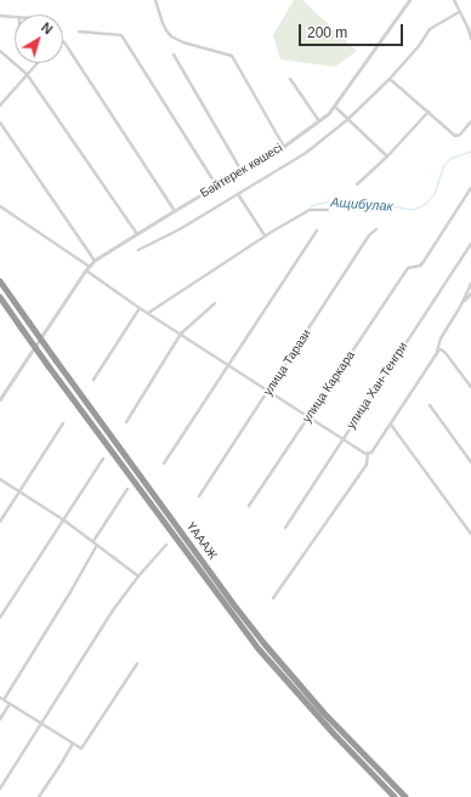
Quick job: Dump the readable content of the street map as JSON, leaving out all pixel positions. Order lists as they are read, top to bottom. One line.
{"streets":{"highway":["ҮАААЖ"],"street":["Бәйтерек көшесі","улица Тарази","улица Хан-Тенгри","улица Каркара"]},"water":["Ащибулак"],"scale_bar":"200 m","north":"top right"}
